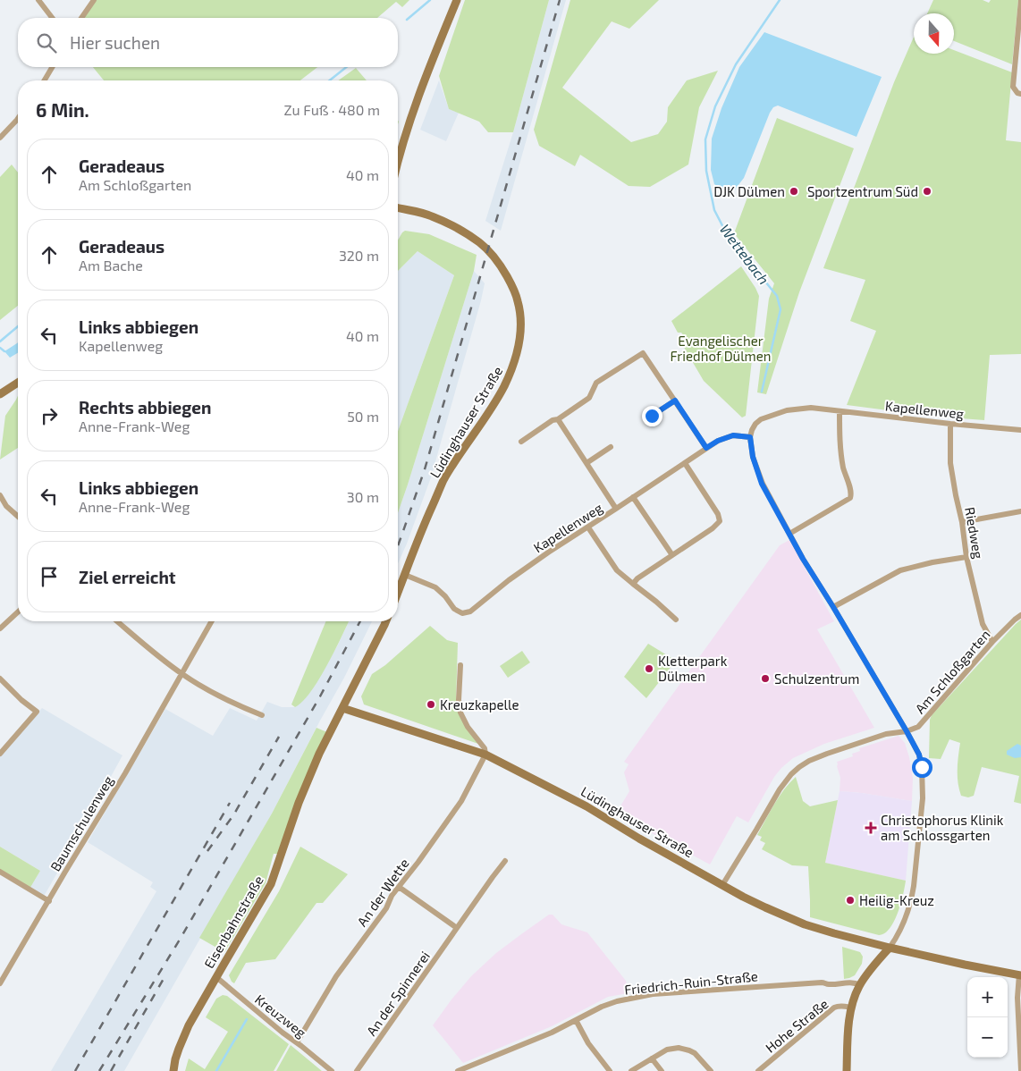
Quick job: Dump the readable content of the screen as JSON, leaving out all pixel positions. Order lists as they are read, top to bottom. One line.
{"streets":{"street":["Kapellenweg","Lüdinghauser Straße","Riedweg","Am Schloßgarten","Baumschulenweg","An der Wette","Eisenbahnstraße","Friedrich-Ruin-Straße","An der Spinnerei","Kreuzweg","Hohe Straße"]},"crossings":[["Kapellenweg","Lüdinghauser Straße"],["Kapellenweg","Riedweg"],["Lüdinghauser Straße","An der Wette"],["Lüdinghauser Straße","Eisenbahnstraße"],["Riedweg","Am Schloßgarten"],["An der Wette","Kreuzweg"],["Eisenbahnstraße","Kreuzweg"]],"water":["Wettebach"],"parks":["Evangelischer Friedhof Dülmen"],"places":{"other":["DJK Dülmen","Sportzentrum Süd","Kletterpark Dülmen","Schulzentrum","Kreuzkapelle","Heilig-Kreuz"],"health":["Christophorus Klinik am Schlossgarten"]},"north":"bottom","page":{"search":"Hier suchen","heading":["6 Min.","Zu Fuß · 480 m"],"list":[["Geradeaus","Am Schloßgarten","40 m"],["Geradeaus","Am Bache","320 m"],["Links abbiegen","Kapellenweg","40 m"],["Rechts abbiegen","Anne-Frank-Weg","50 m"],["Links abbiegen","Anne-Frank-Weg","30 m"],"Ziel erreicht"],"map_buttons":["+","−"]}}
